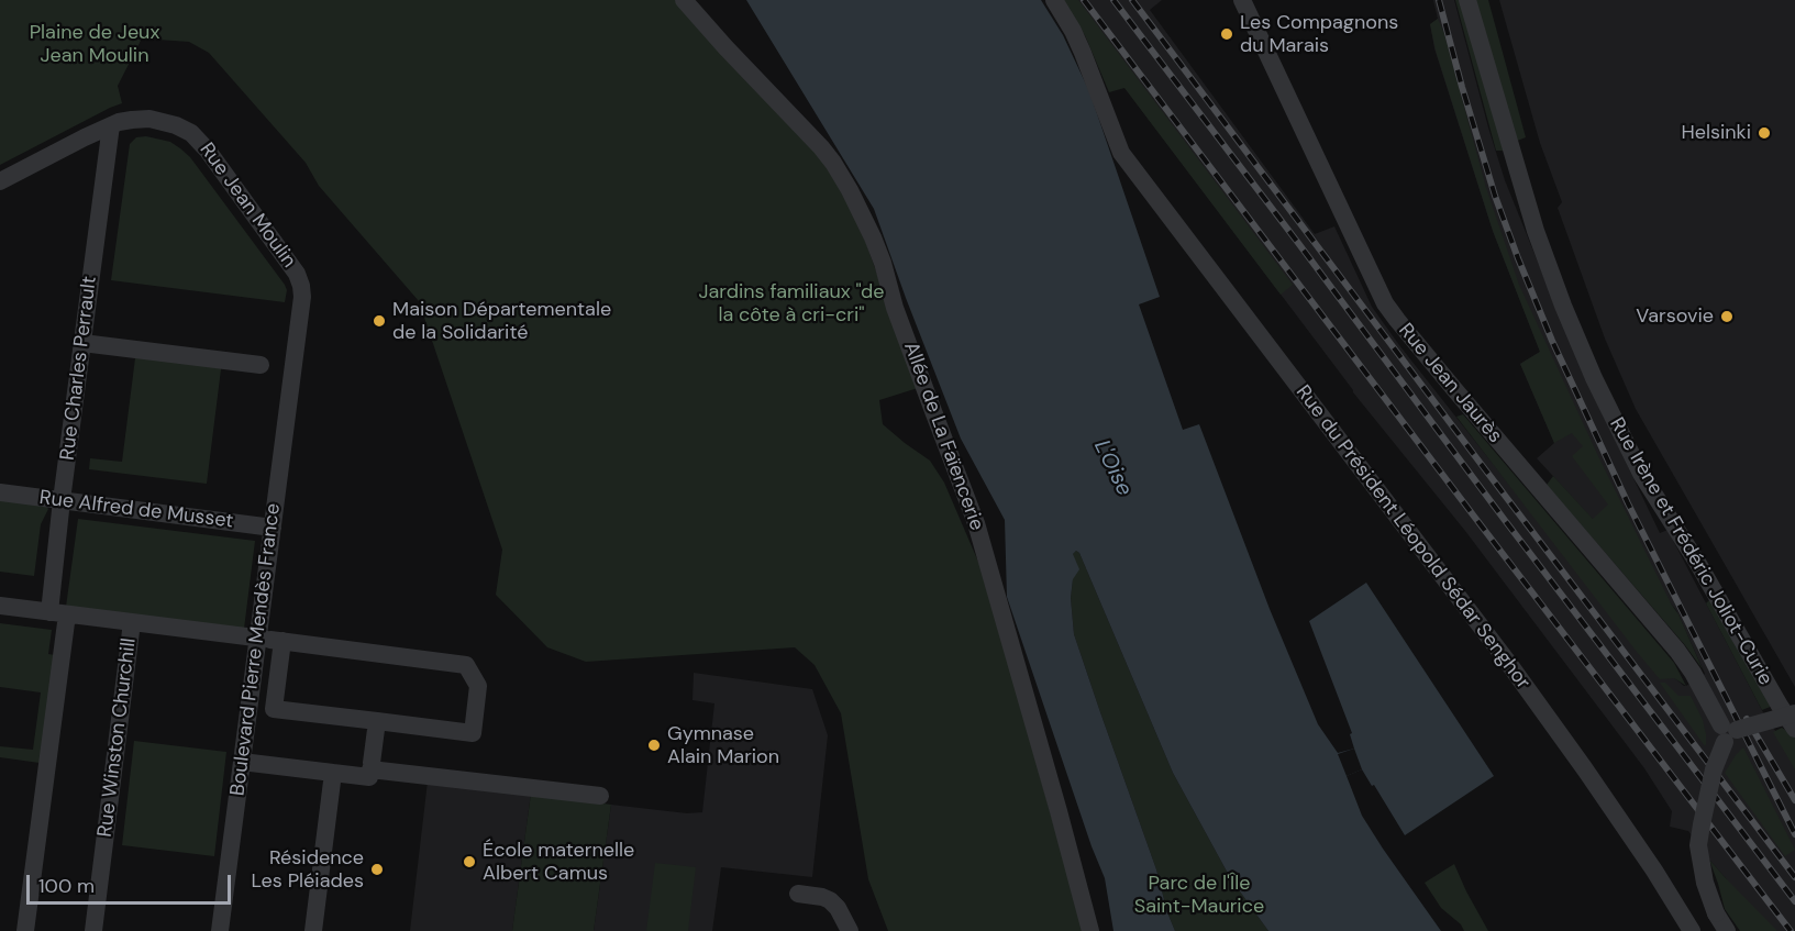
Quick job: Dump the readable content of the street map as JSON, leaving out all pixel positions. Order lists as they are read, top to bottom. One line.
{"streets":{"street":["Rue Jean Moulin","Rue Charles Perrault","Rue Jean Jaurès","Allée de La Faïencerie","Rue Alfred de Musset","Rue du Président Léopold Sédar Senghor","Rue Irène et Frédéric Joliot-Curie","Boulevard Pierre Mendès France","Rue Winston Churchill"]},"crossings":[["Rue Jean Moulin","Rue Charles Perrault"],["Rue Jean Moulin","Boulevard Pierre Mendès France"],["Rue Charles Perrault","Rue Alfred de Musset"],["Rue Alfred de Musset","Boulevard Pierre Mendès France"]],"water":["L'Oise"],"parks":["Plaine de Jeux Jean Moulin","Jardins familiaux \"de la côte à cri-cri\"","Parc de l'Île Saint-Maurice"],"places":["Les Compagnons du Marais","Helsinki","Varsovie","Maison Départementale de la Solidarité","Gymnase Alain Marion","École maternelle Albert Camus","Résidence Les Pléiades"],"scale_bar":"100 m"}
